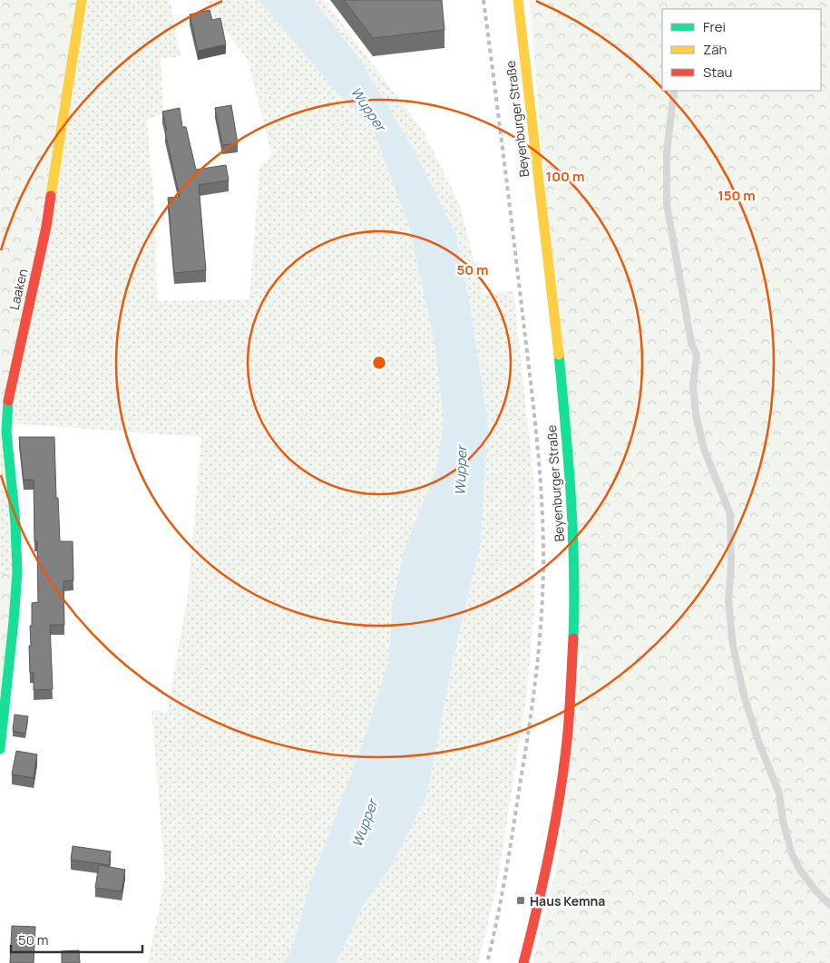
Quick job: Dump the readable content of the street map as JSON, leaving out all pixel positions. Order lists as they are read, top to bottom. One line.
{"streets":{"main road":["Beyenburger Straße","Laaken"]},"water":["Wupper"],"places":{"transit":["Haus Kemna"]},"legend":["Frei","Zäh","Stau"],"scale_bar":"50 m","rings":["100 m","150 m","50 m"]}
